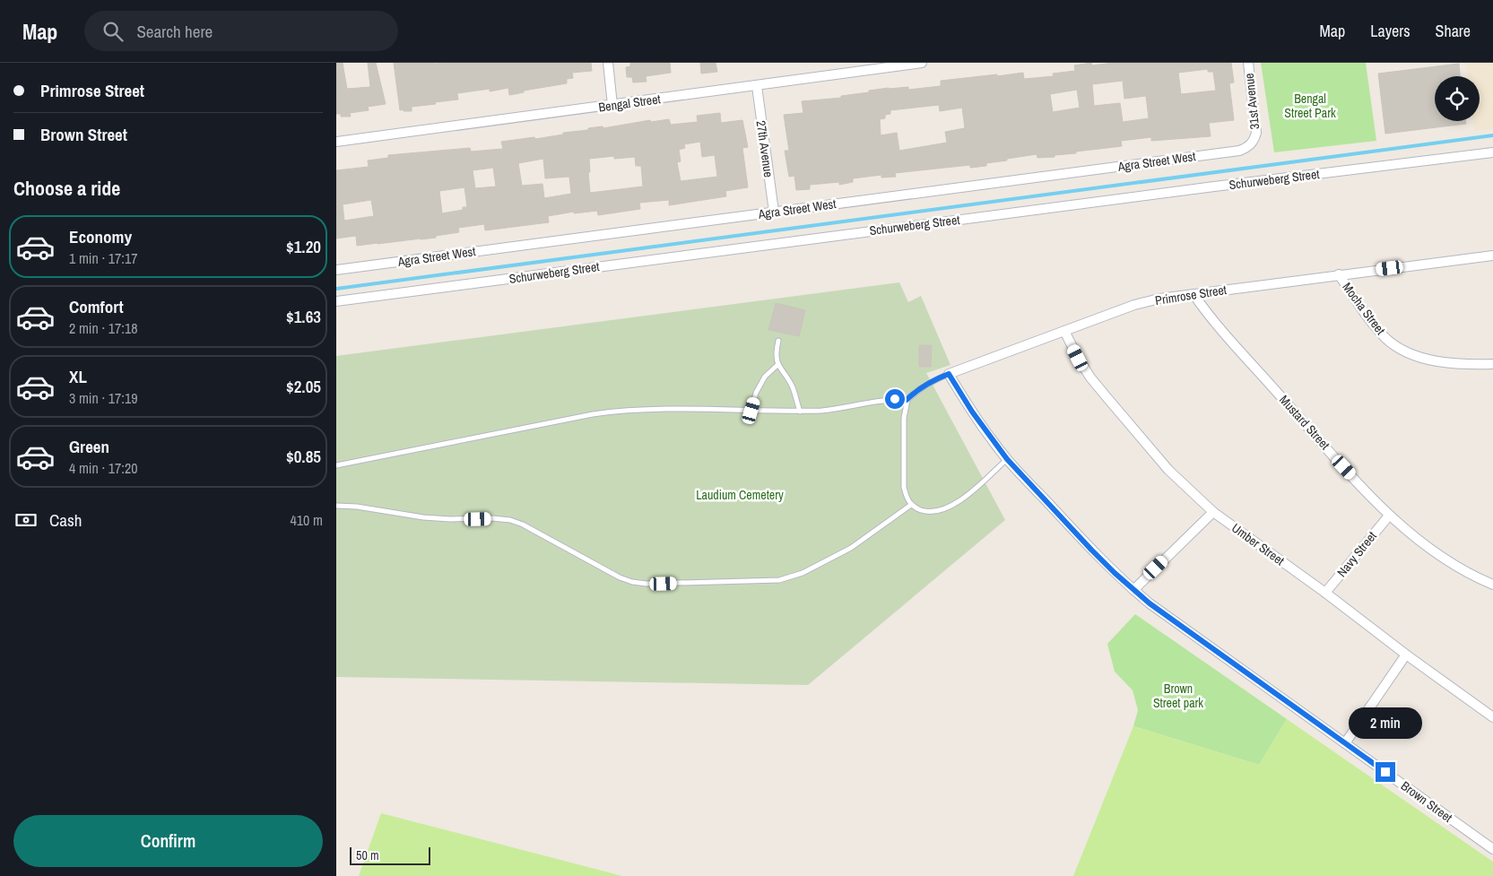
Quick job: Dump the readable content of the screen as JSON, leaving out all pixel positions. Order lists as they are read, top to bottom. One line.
{"streets":{"street":["31st Avenue","Bengal Street","27th Avenue","Agra Street West","Schurweberg Street","Primrose Street","Mocha Street","Mustard Street","Umber Street","Navy Street","Brown Street"]},"crossings":[["31st Avenue","Agra Street West"],["Bengal Street","27th Avenue"],["27th Avenue","Agra Street West"],["Primrose Street","Mocha Street"],["Primrose Street","Mustard Street"],["Primrose Street","Umber Street"],["Primrose Street","Brown Street"],["Mustard Street","Navy Street"],["Umber Street","Navy Street"]],"parks":["Bengal Street Park","Laudium Cemetery","Brown Street park"],"scale_bar":"50 m","page":{"header":"Map","search":"Search here","nav":["Map","Layers","Share"],"banner":["Primrose Street","Brown Street"],"heading":"Choose a ride","list":[{"name":"Economy","note":"1 min · 17:17","value":"$1.20"},{"name":"Comfort","note":"2 min · 17:18","value":"$1.63"},{"name":"XL","note":"3 min · 17:19","value":"$2.05"},{"name":"Green","note":"4 min · 17:20","value":"$0.85"}],"pay":["Cash","410 m"],"bubble":"2 min","buttons":"Confirm","scale":"50 m"}}
